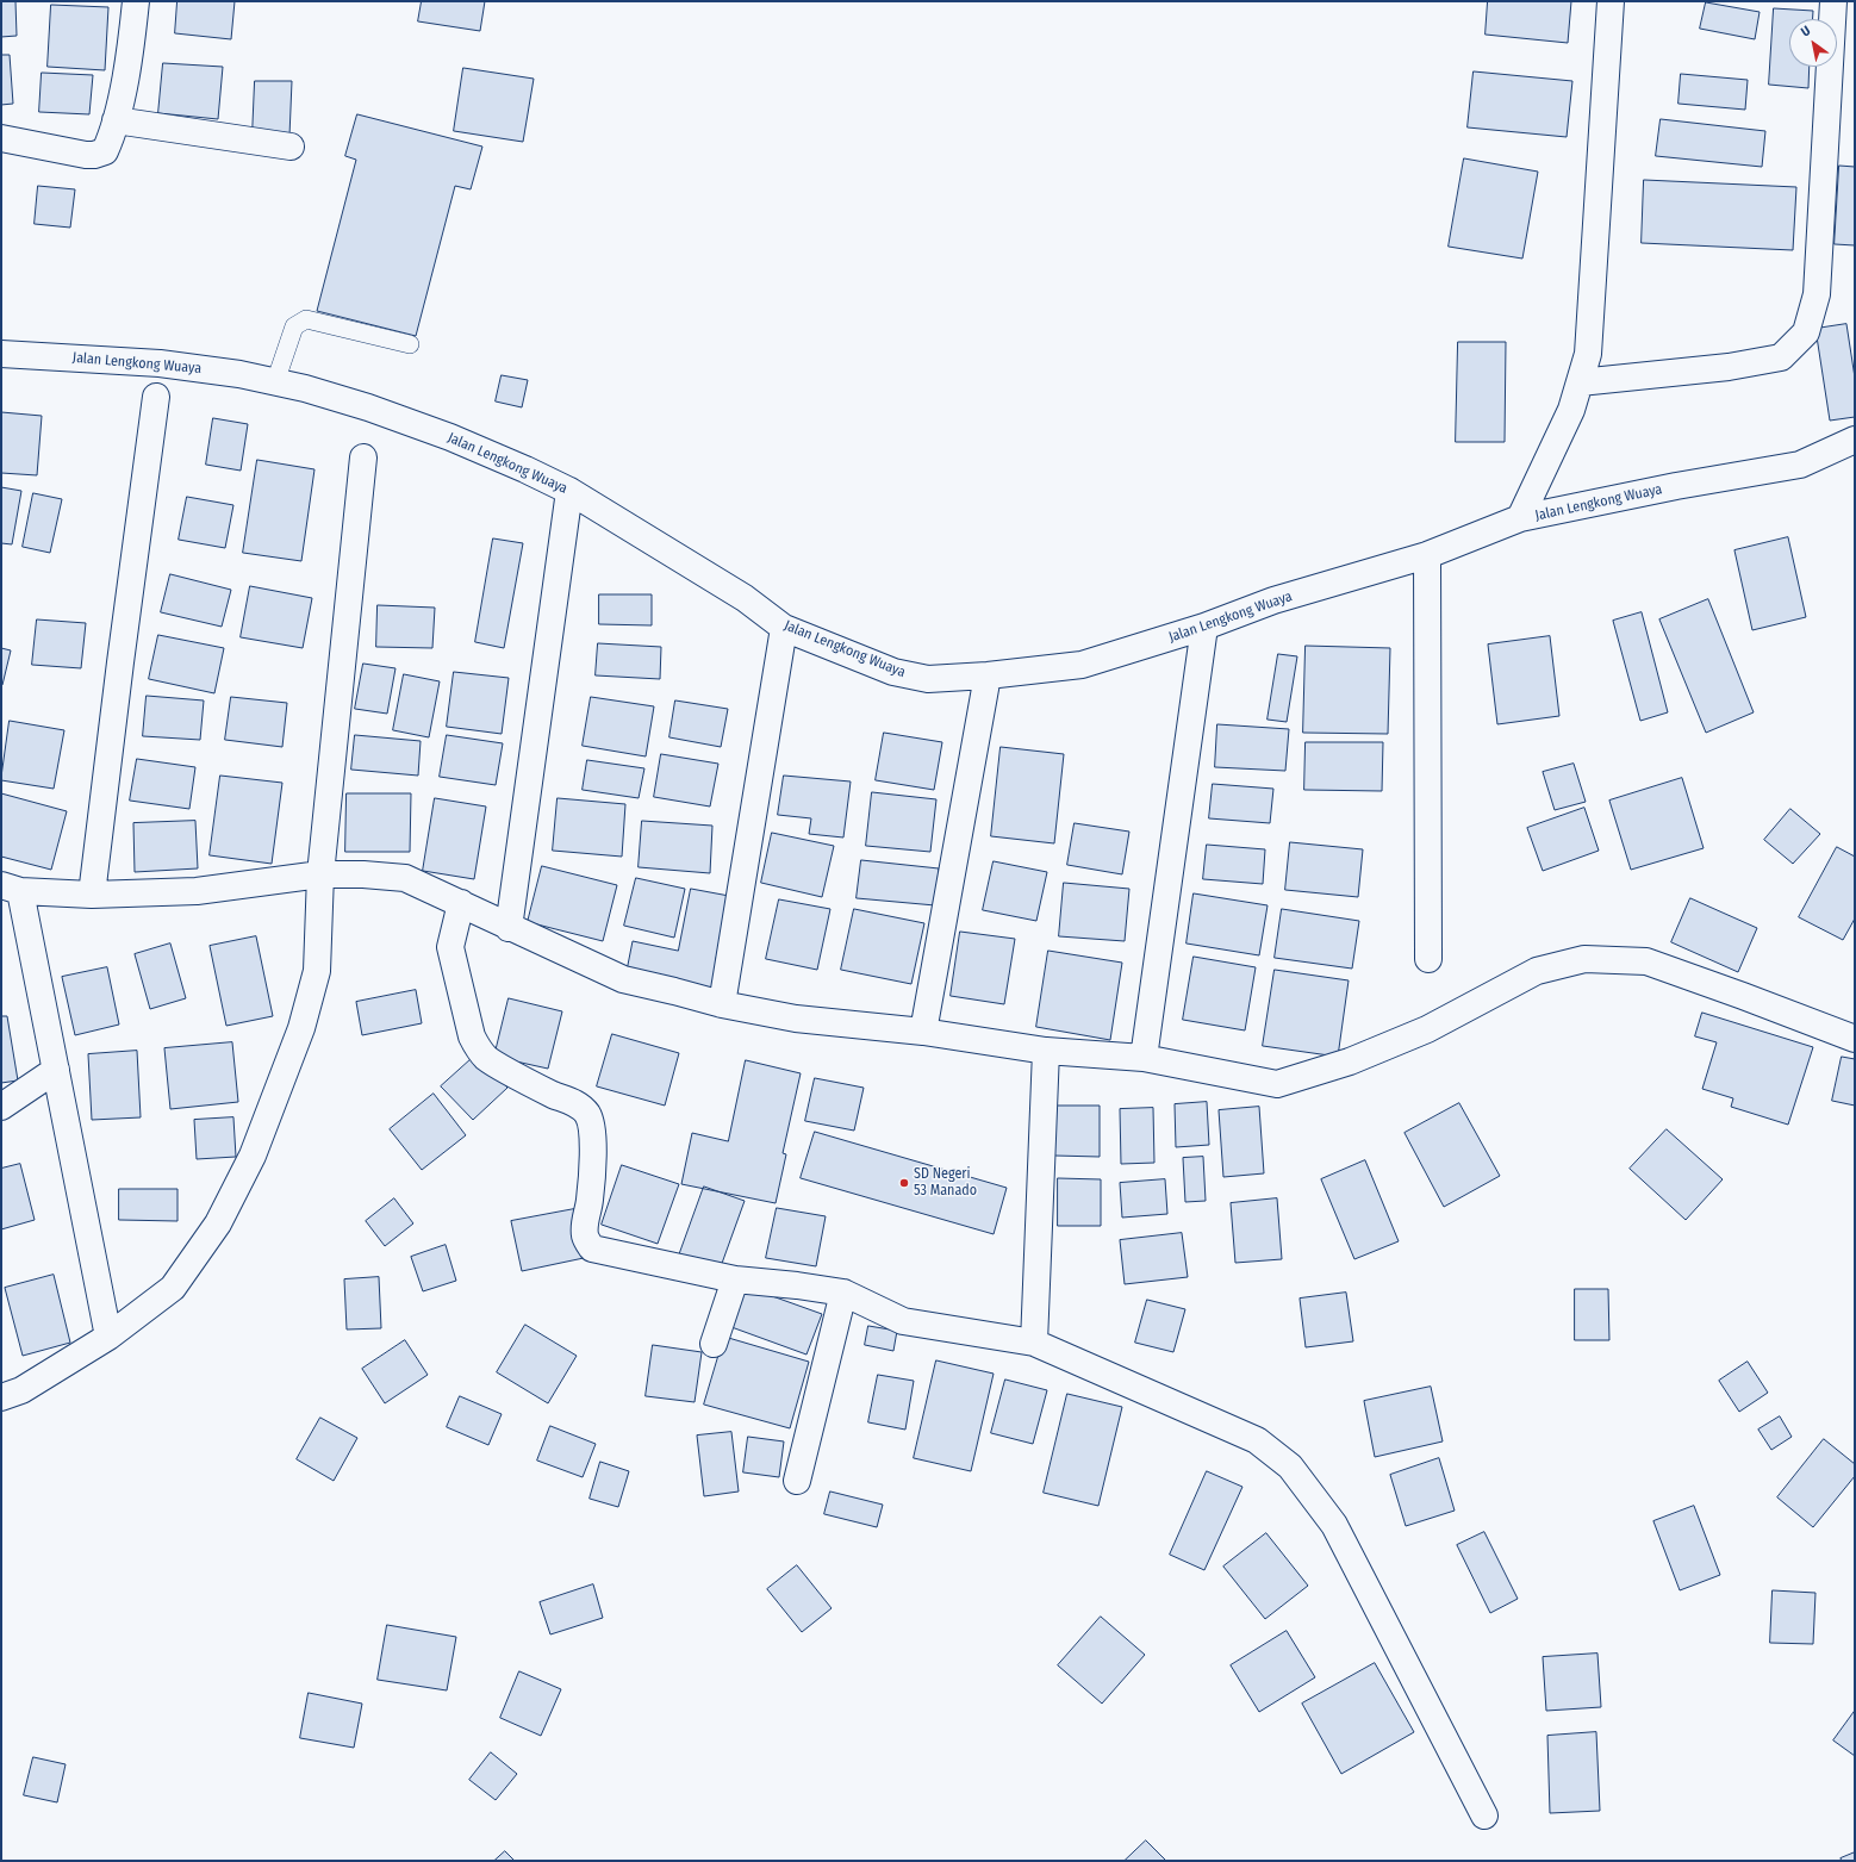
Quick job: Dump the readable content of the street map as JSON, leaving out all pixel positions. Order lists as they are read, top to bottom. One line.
{"streets":{"street":["Jalan Lengkong Wuaya"]},"places":["SD Negeri 53 Manado"],"north":"top left"}
